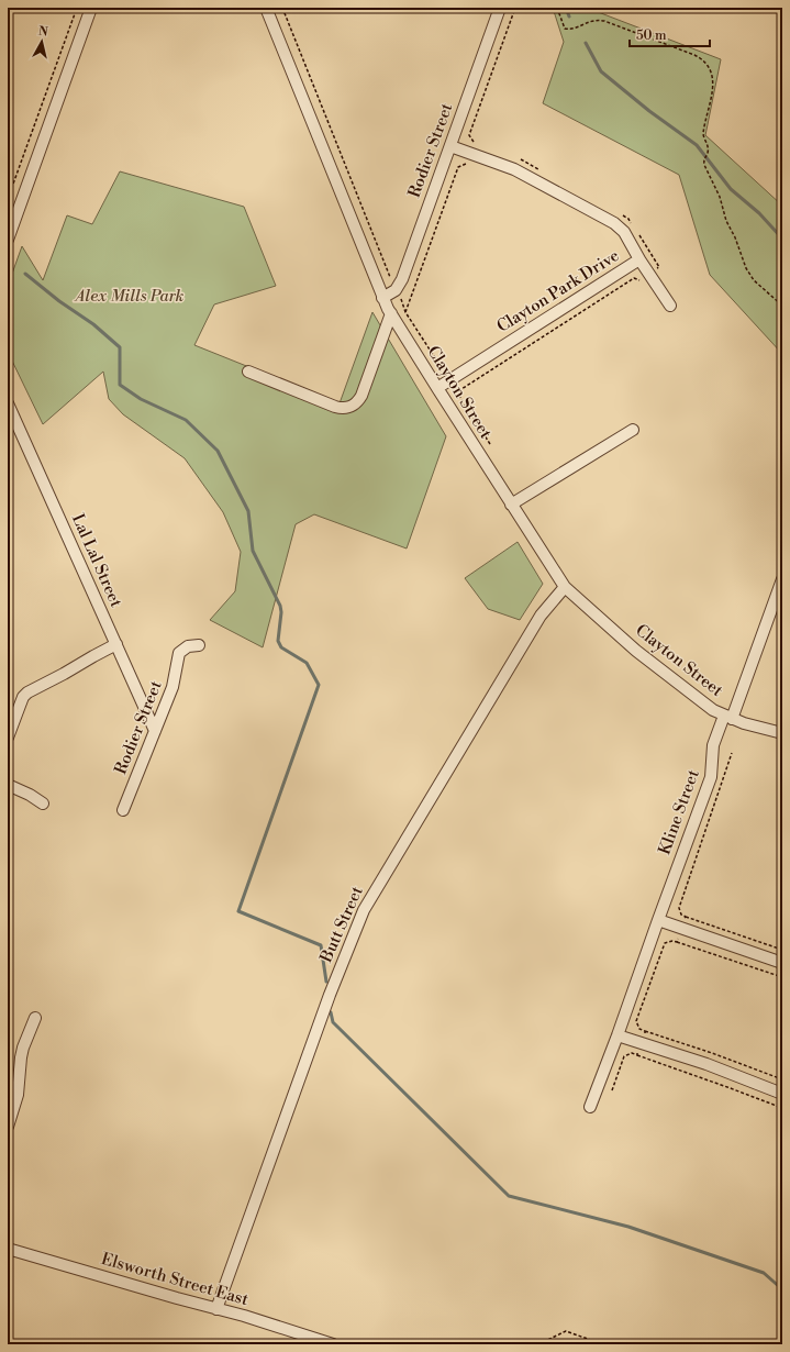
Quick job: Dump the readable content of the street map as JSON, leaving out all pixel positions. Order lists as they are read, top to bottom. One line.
{"streets":{"street":["Rodier Street","Clayton Park Drive","Clayton Street","Lal Lal Street","Kline Street","Butt Street","Elsworth Street East"]},"crossings":[["Rodier Street","Clayton Park Drive"],["Rodier Street","Lal Lal Street"],["Clayton Park Drive","Clayton Street"],["Clayton Street","Kline Street"],["Clayton Street","Butt Street"],["Butt Street","Elsworth Street East"]],"parks":["Alex Mills Park"],"scale_bar":"50 m","north":"top"}
